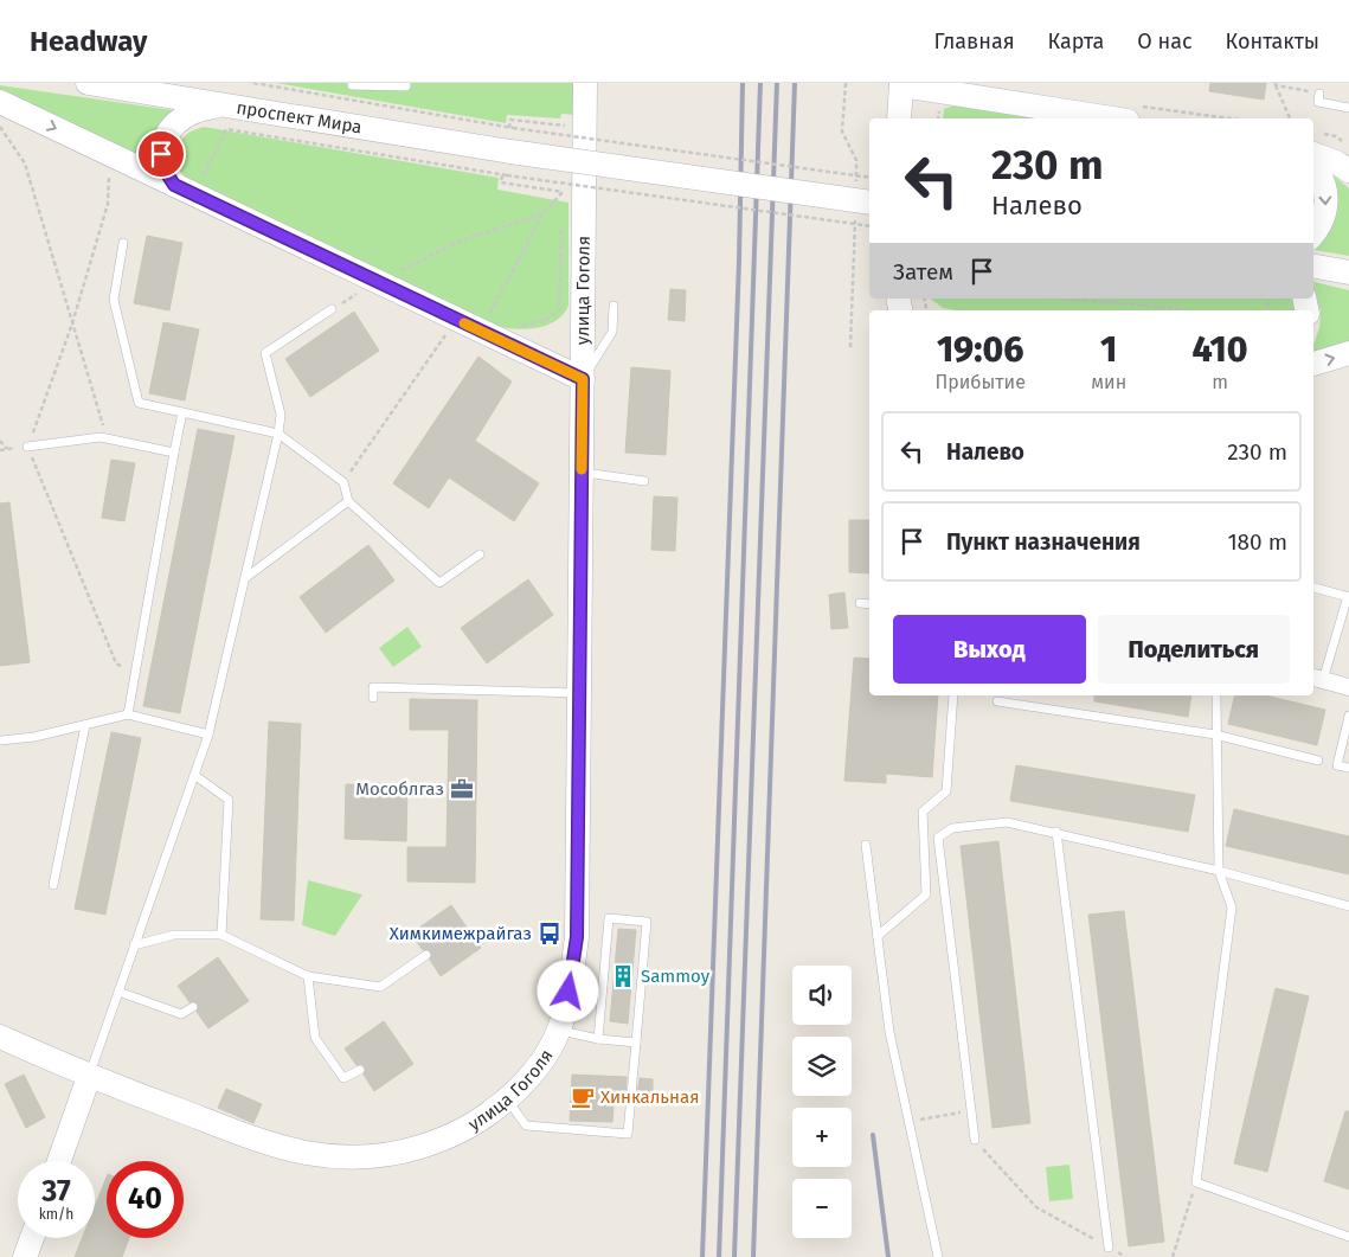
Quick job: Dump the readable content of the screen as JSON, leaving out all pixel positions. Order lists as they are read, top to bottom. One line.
{"streets":{"street":["проспект Мира","улица Гоголя"]},"places":{"office":["Мособлгаз"],"bus stop":["Химкимежрайгаз"],"building":["Sammoy"],"cafe":["Хинкальная"]},"page":{"header":"Headway","nav":["Главная","Карта","О нас","Контакты"],"turn":["230 m","Налево"],"then":"Затем","eta":["19:06","Прибытие","1","мин","410","m"],"list":[{"name":"Налево","value":"230 m"},{"name":"Пункт назначения","value":"180 m"}],"buttons":["Выход","Поделиться"],"map_buttons":["+","−"],"speed":"37 km/h","limit":"40"}}
